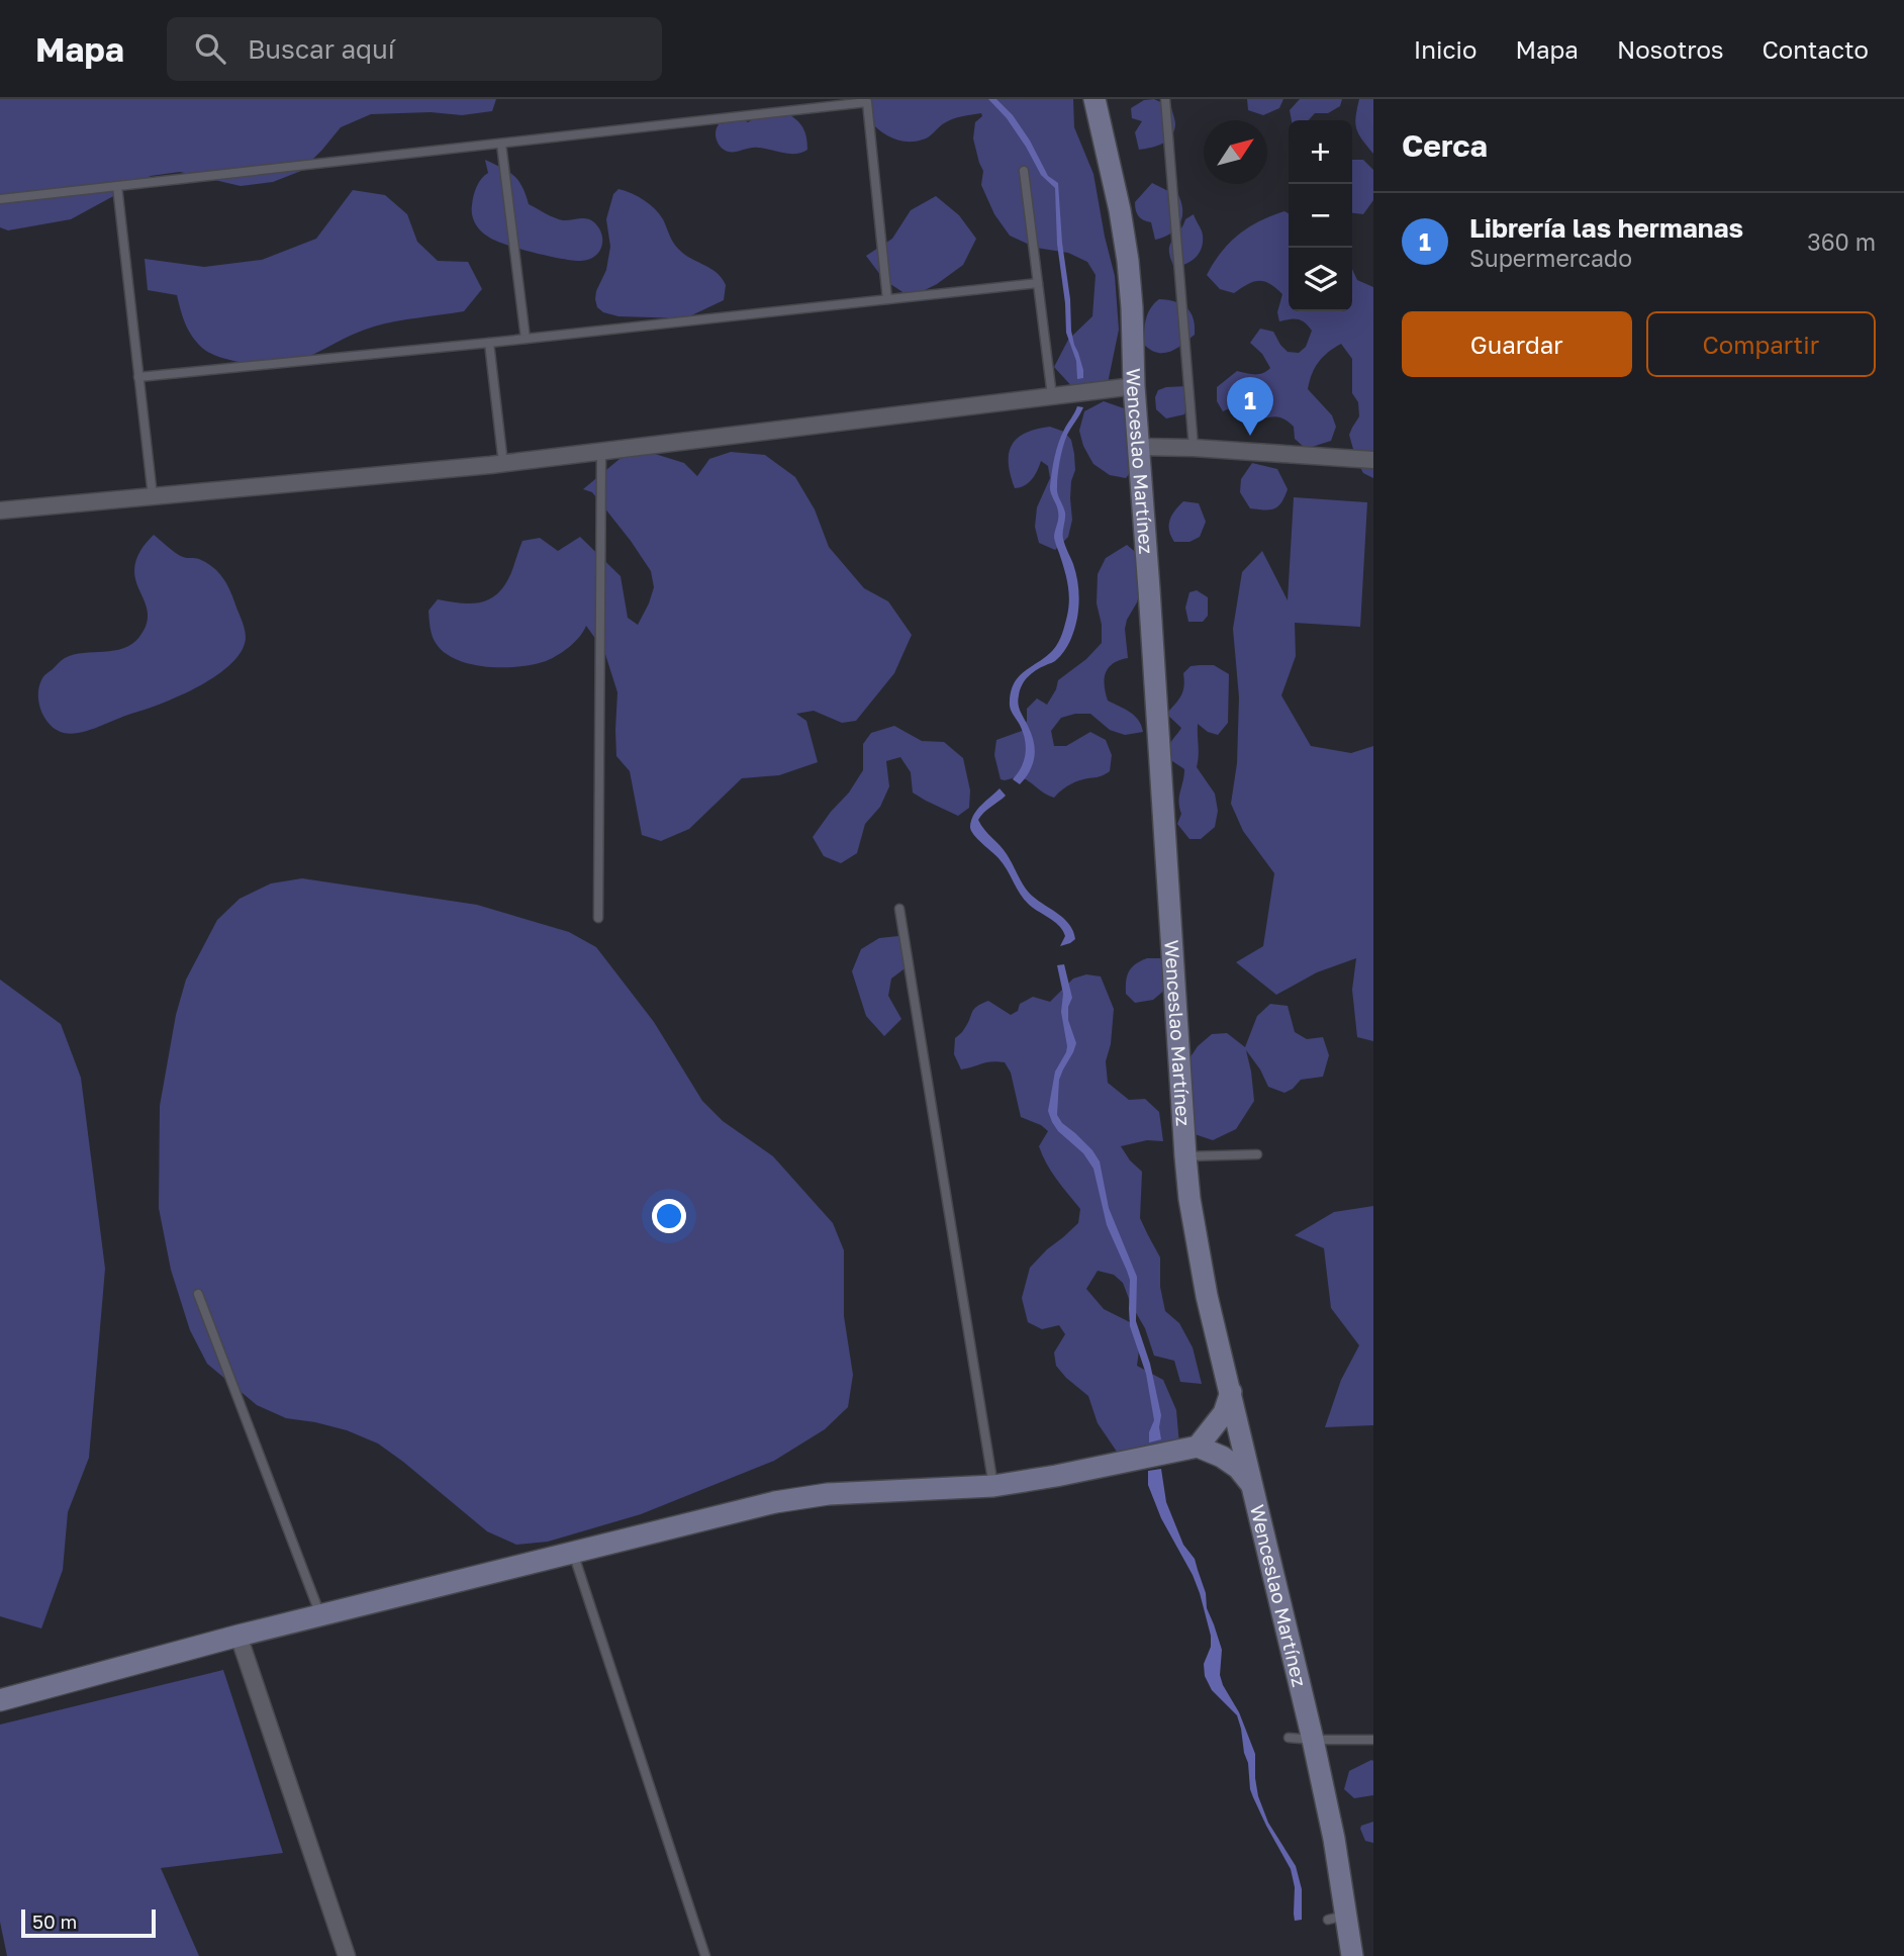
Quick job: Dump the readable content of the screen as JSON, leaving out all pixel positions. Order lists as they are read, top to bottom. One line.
{"streets":{"main road":["Wenceslao Martínez"]},"scale_bar":"50 m","north":"top right","page":{"header":"Mapa","search":"Buscar aquí","nav":["Inicio","Mapa","Nosotros","Contacto"],"heading":"Cerca","map_buttons":["+","−"],"list":[{"mark":"1","name":"Librería las hermanas","note":"Supermercado","value":"360 m"}],"buttons":["Guardar","Compartir"],"pins":"1","scale":"50 m"}}
